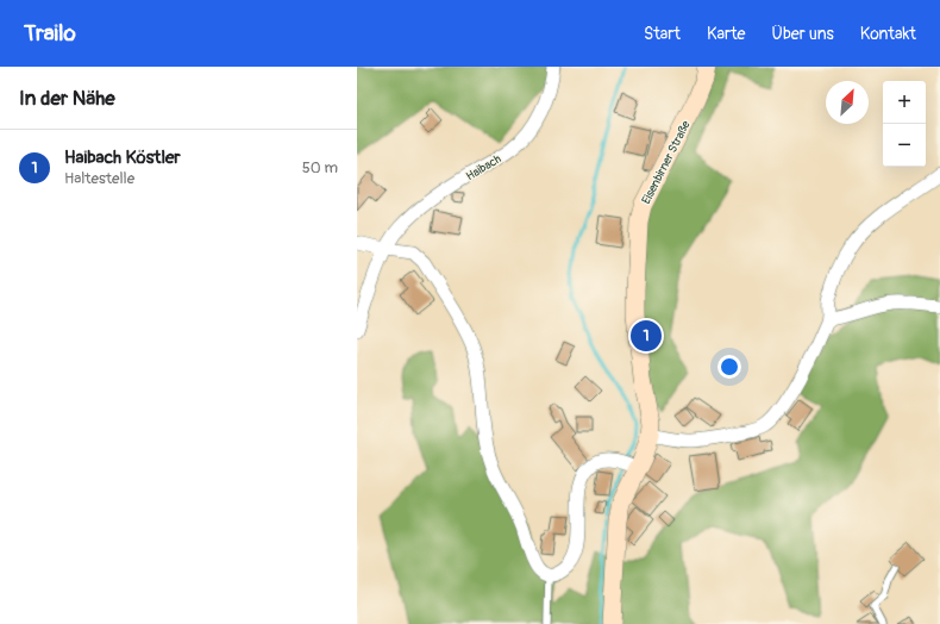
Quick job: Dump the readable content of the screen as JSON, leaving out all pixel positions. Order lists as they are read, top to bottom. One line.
{"streets":{"main road":["Eisenbirner Straße"],"street":["Haibach"]},"north":"top right","page":{"header":"Trailo","nav":["Start","Karte","Über uns","Kontakt"],"heading":"In der Nähe","map_buttons":["+","−"],"list":[{"mark":"1","name":"Haibach Köstler","note":"Haltestelle","value":"50 m"}],"pins":"1"}}
